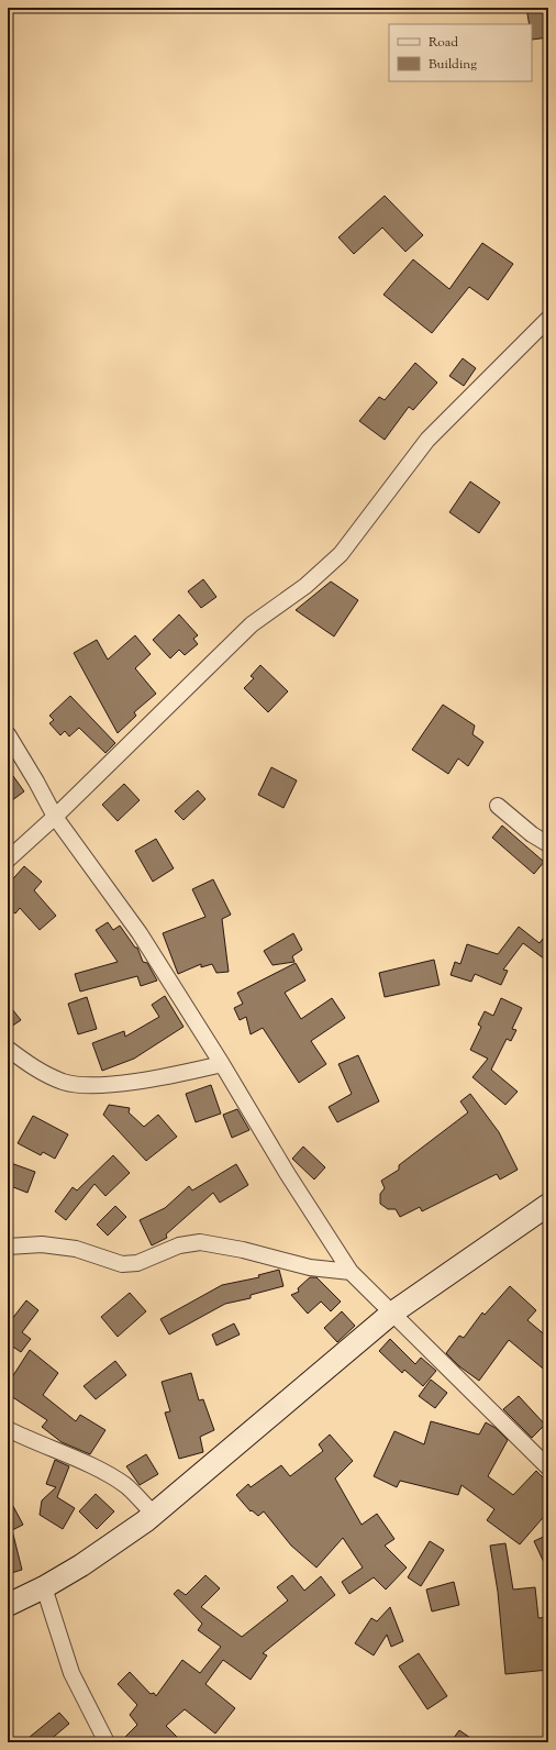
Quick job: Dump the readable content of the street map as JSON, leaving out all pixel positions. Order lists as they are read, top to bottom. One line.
{"legend":["Road","Building"]}
